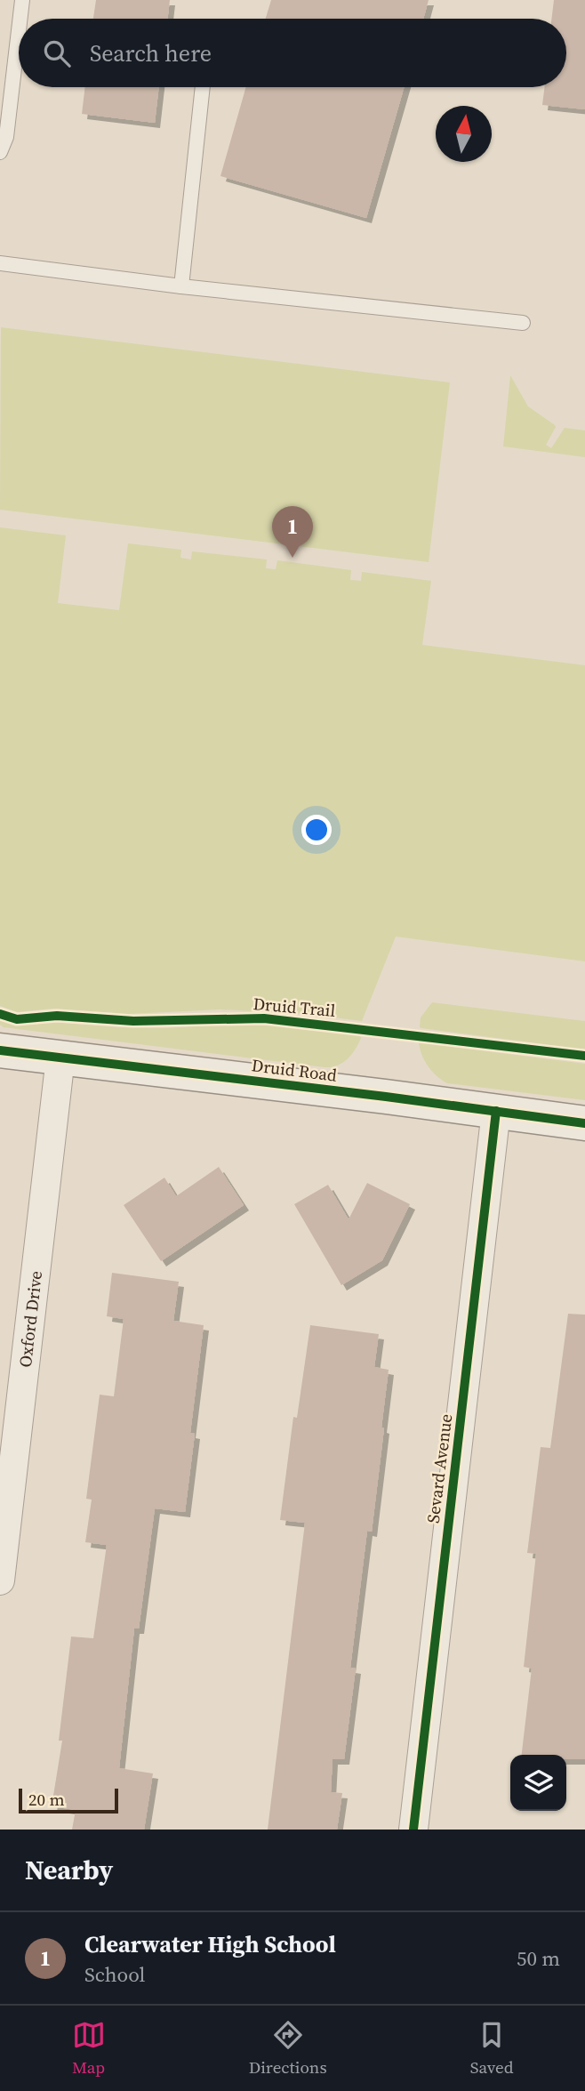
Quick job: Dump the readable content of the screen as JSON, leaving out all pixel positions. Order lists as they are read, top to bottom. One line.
{"streets":{"street":["Druid Road","Oxford Drive","Sevard Avenue"],"cycle path":["Druid Trail"]},"crossings":[["Druid Road","Oxford Drive"],["Druid Road","Sevard Avenue"]],"scale_bar":"20 m","north":"top","page":{"search":"Search here","pins":"1","scale":"20 m","heading":"Nearby","list":[{"mark":"1","name":"Clearwater High School","note":"School","value":"50 m"}],"nav":["Map","Directions","Saved"]}}
